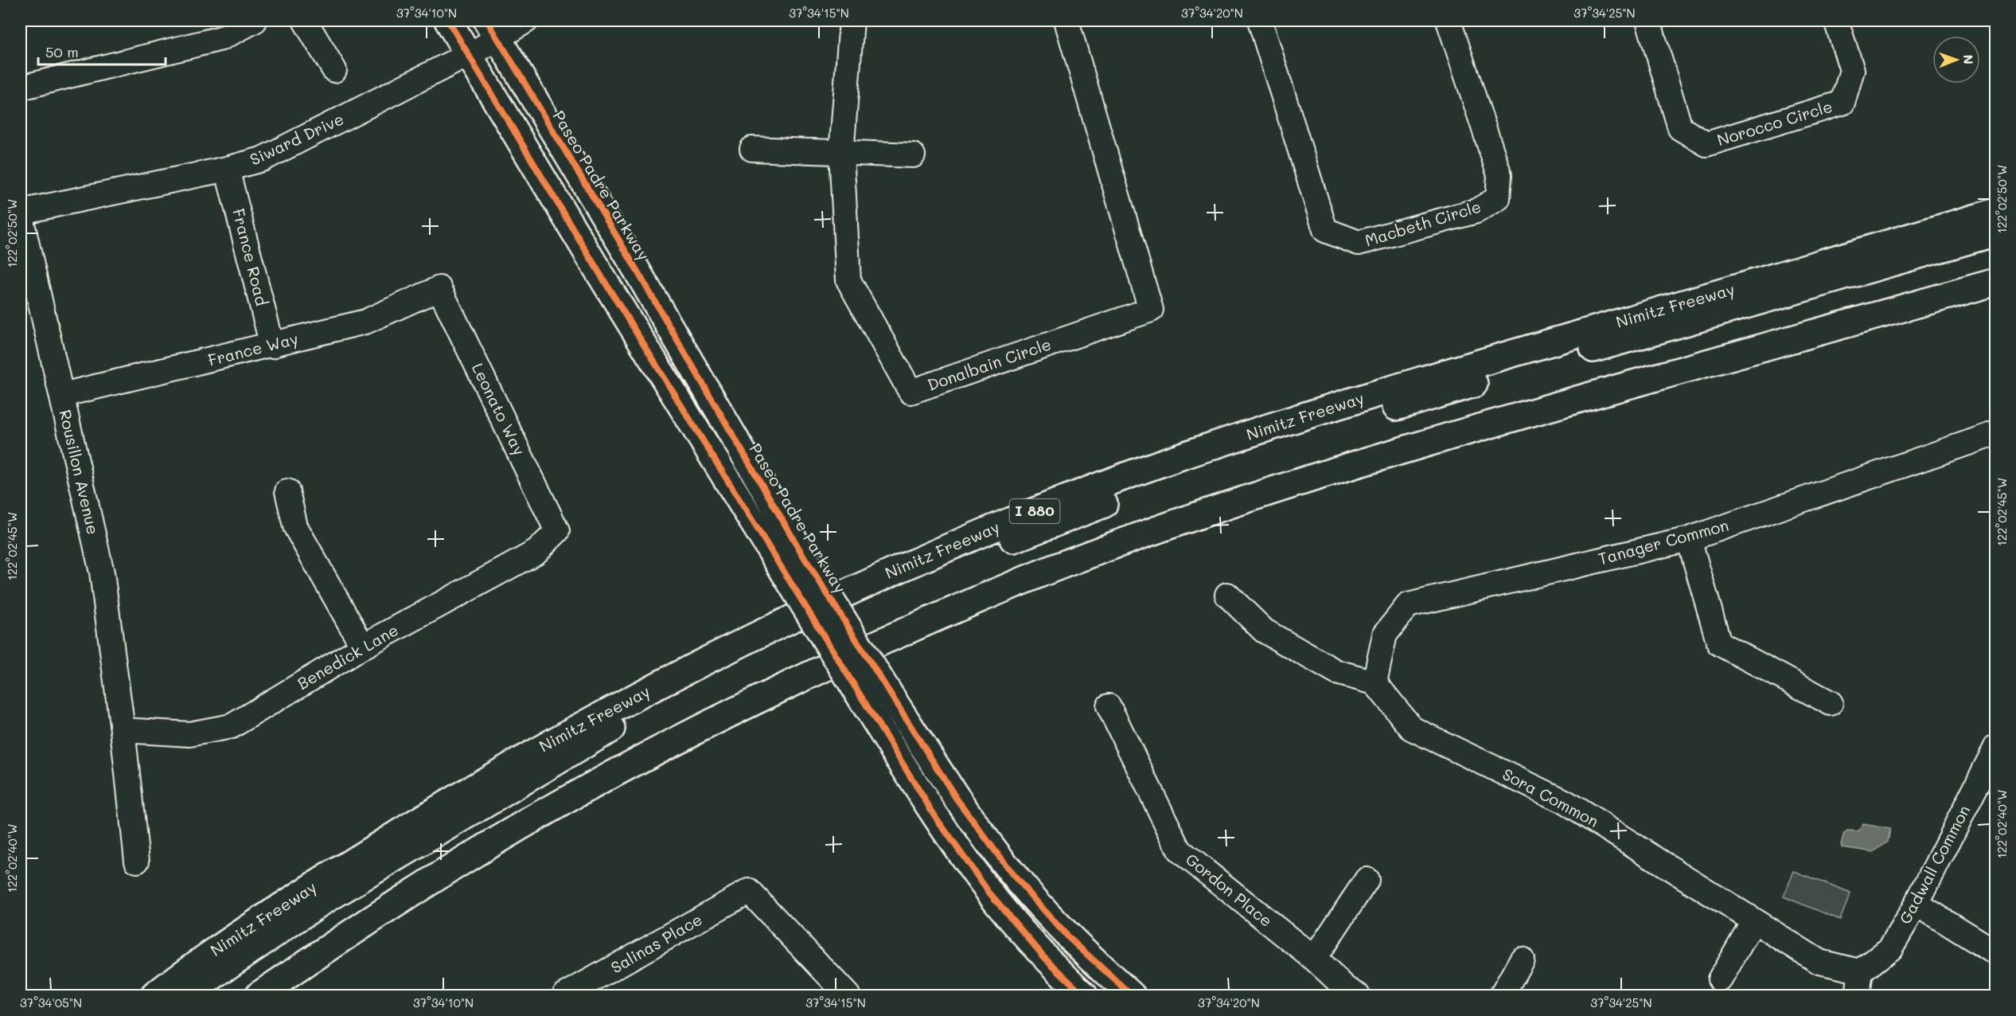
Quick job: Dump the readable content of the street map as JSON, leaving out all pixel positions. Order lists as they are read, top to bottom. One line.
{"streets":{"main road":["Paseo Padre Parkway","Nimitz Freeway","I 880"],"street":["Norocco Circle","Siward Drive","Macbeth Circle","France Road","France Way","Donalbain Circle","Leonato Way","Rousillon Avenue","Tanager Common","Benedick Lane","Sora Common","Gadwall Common","Gordon Place","Salinas Place"]},"crossings":[["Siward Drive","Paseo Padre Parkway"],["Siward Drive","France Road"],["France Road","France Way"],["France Way","Leonato Way"],["France Way","Rousillon Avenue"],["Leonato Way","Benedick Lane"],["Rousillon Avenue","Benedick Lane"],["Tanager Common","Sora Common"],["Sora Common","Gadwall Common"]],"scale_bar":"50 m","north":"right","coordinates":["37°34'10\"N","37°34'15\"N","37°34'20\"N","37°34'25\"N","122°02'50\"W","122°02'45\"W","122°02'40\"W","37°34'05\"N"]}
